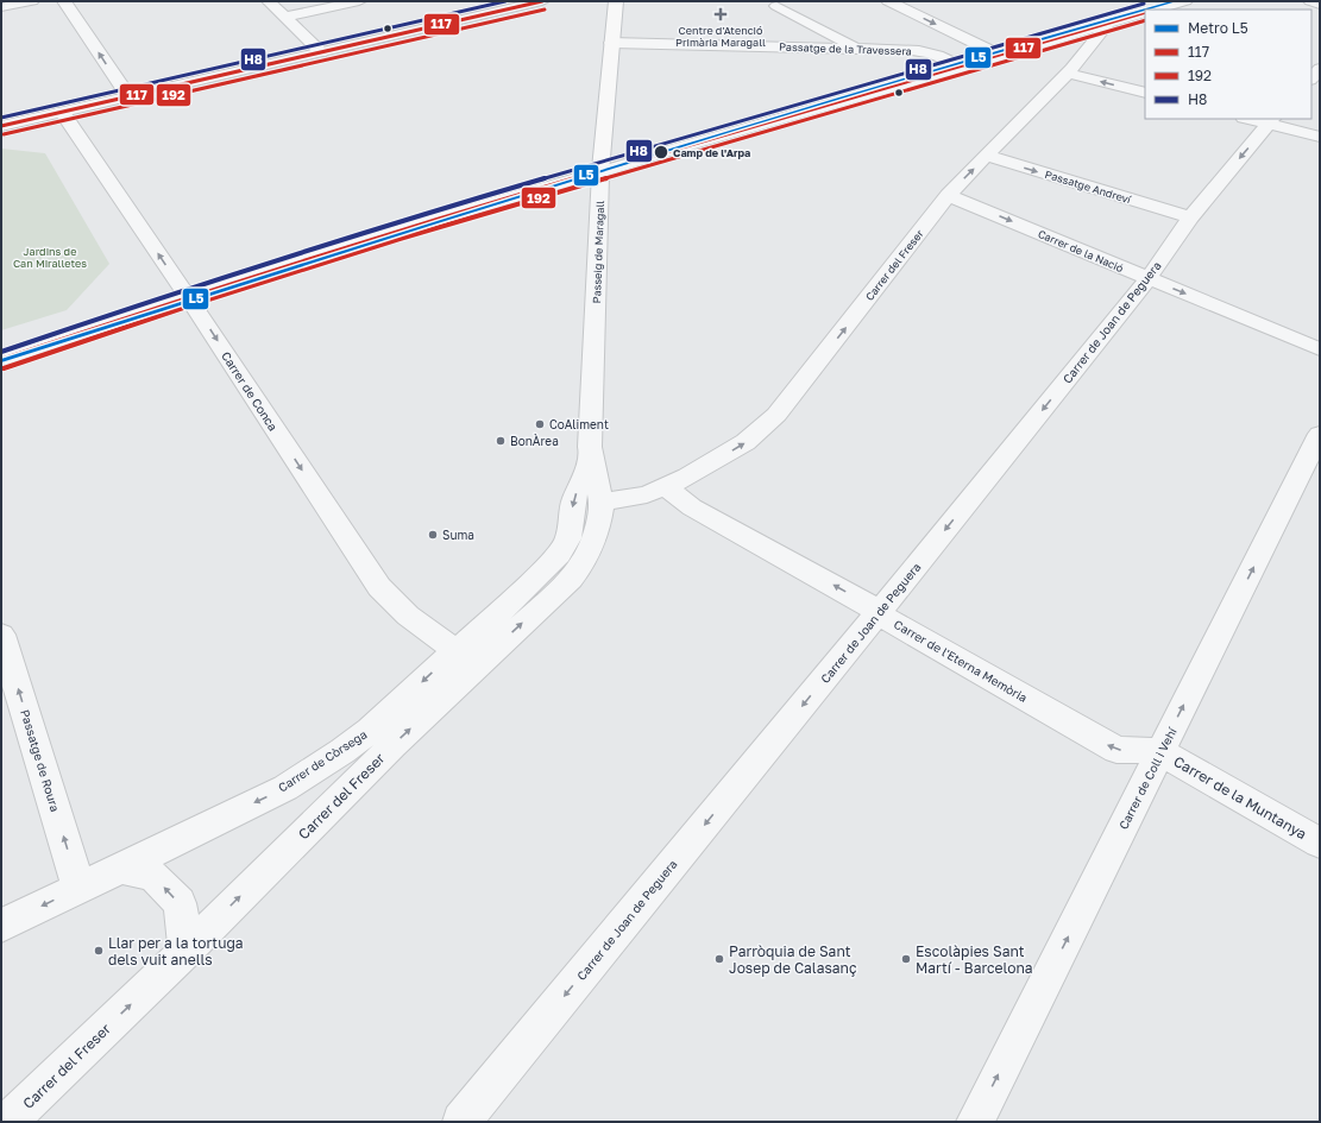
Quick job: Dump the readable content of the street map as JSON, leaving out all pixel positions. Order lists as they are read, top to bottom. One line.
{"streets":{"main road":["Passeig de Maragall"],"street":["Passatge de la Travessera","Passatge Andreví","Carrer de la Nació","Carrer del Freser","Carrer de Joan de Peguera","Carrer de Conca","Carrer de l'Eterna Memòria","Passatge de Roura","Carrer de Còrsega","Carrer de Coll i Vehí","Carrer de la Muntanya"]},"crossings":[["Passatge de la Travessera","Passeig de Maragall"],["Passatge Andreví","Carrer del Freser"],["Passatge Andreví","Carrer de Joan de Peguera"],["Carrer de la Nació","Carrer del Freser"],["Carrer de la Nació","Carrer de Joan de Peguera"],["Passeig de Maragall","Carrer del Freser"],["Passeig de Maragall","Carrer de Còrsega"],["Carrer del Freser","Carrer de l'Eterna Memòria"],["Carrer de Joan de Peguera","Carrer de l'Eterna Memòria"],["Carrer de Conca","Carrer de Còrsega"],["Carrer de l'Eterna Memòria","Carrer de Coll i Vehí"],["Carrer de l'Eterna Memòria","Carrer de la Muntanya"],["Passatge de Roura","Carrer de Còrsega"],["Carrer de Coll i Vehí","Carrer de la Muntanya"]],"one_way":["Carrer del Freser","Carrer de Joan de Peguera","Carrer de l'Eterna Memòria","Passatge de Roura","Carrer de Còrsega","Carrer de Coll i Vehí"],"parks":["Jardins de Can Miralletes"],"places":{"health":["Centre d'Atenció Primària Maragall"],"other":["Camp de l'Arpa","CoAliment","BonÀrea","Suma","Llar per a la tortuga dels vuit anells","Parròquia de Sant Josep de Calasanç","Escolàpies Sant Martí - Barcelona"]},"lines":["metro line L5","transit line 117","transit line H8","transit line 192"],"legend":["Metro L5","117","192","H8"]}
